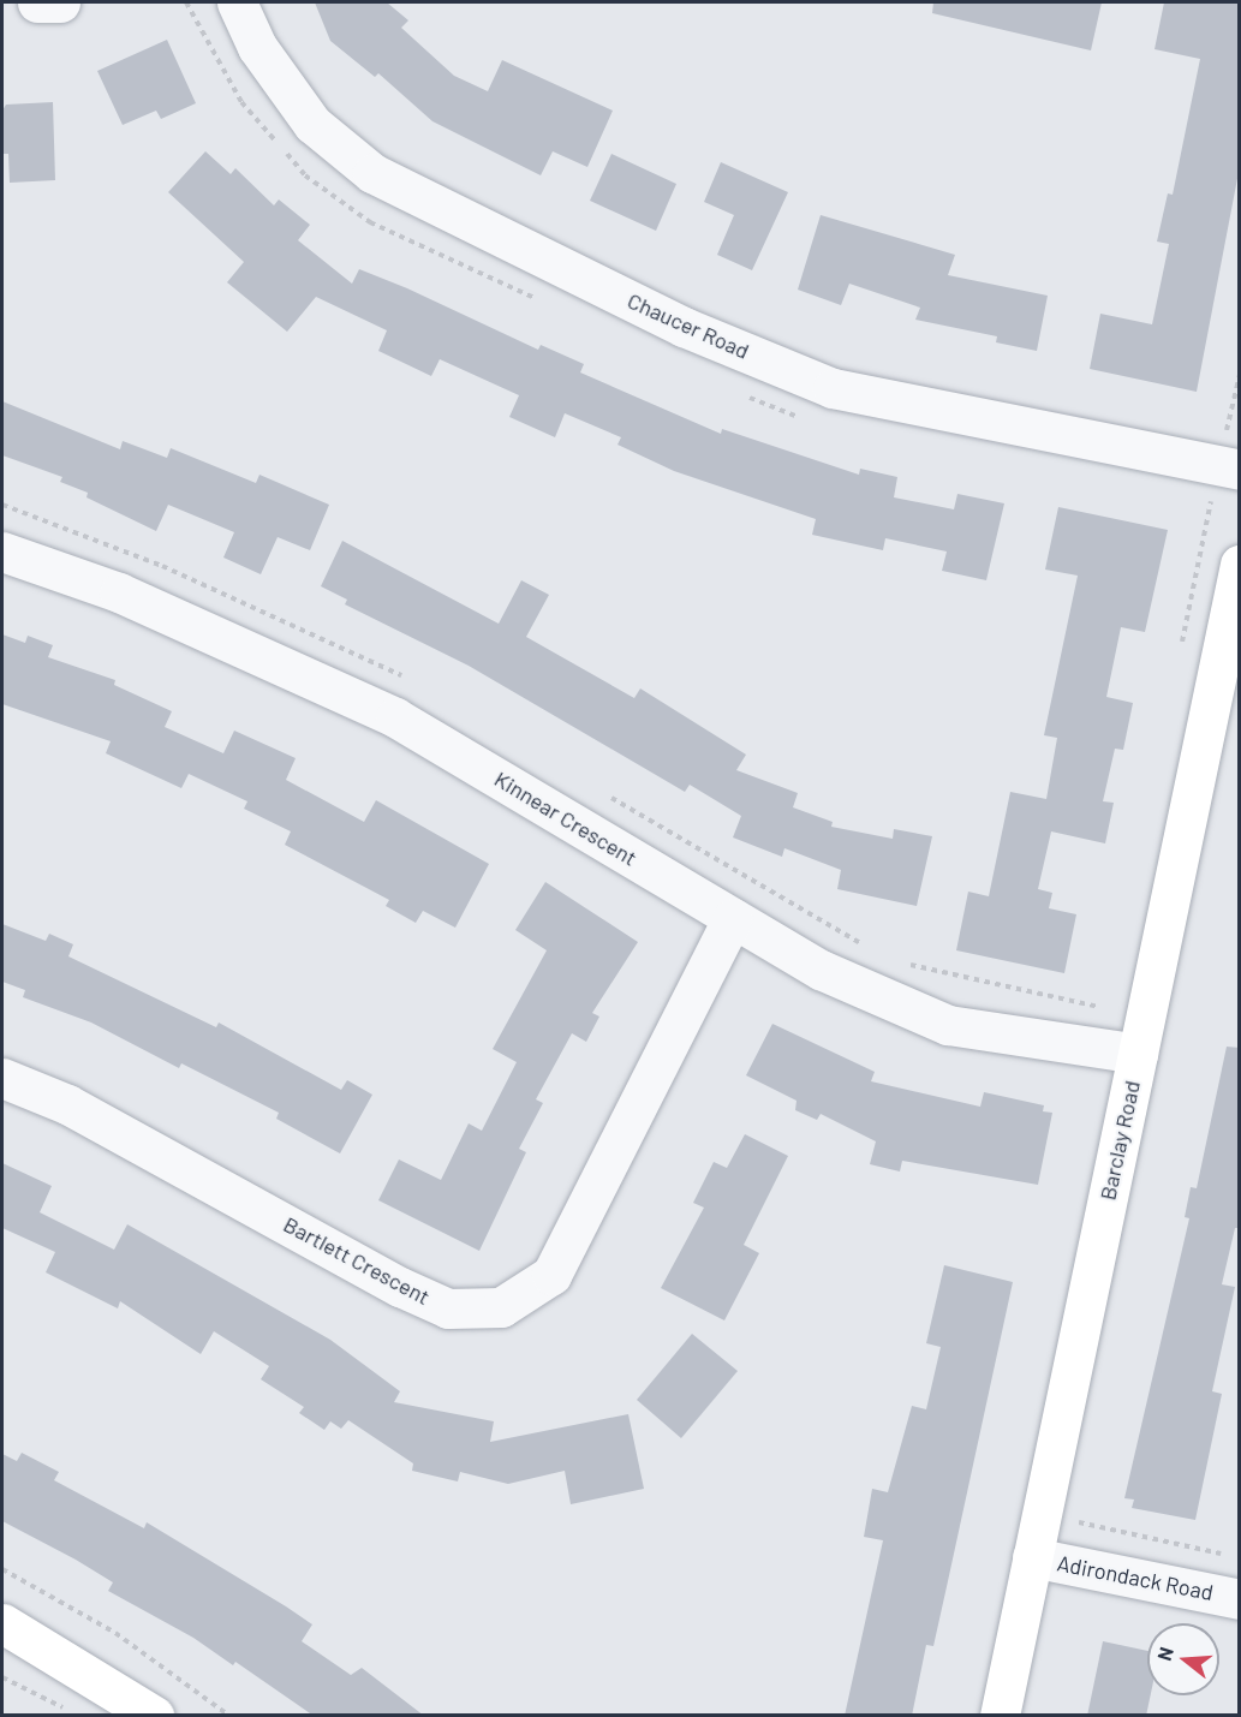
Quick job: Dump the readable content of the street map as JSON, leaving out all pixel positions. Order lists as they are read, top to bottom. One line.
{"streets":{"street":["Chaucer Road","Kinnear Crescent","Barclay Road","Bartlett Crescent","Adirondack Road"]},"crossings":[["Kinnear Crescent","Barclay Road"],["Kinnear Crescent","Bartlett Crescent"],["Barclay Road","Adirondack Road"]],"north":"left"}
